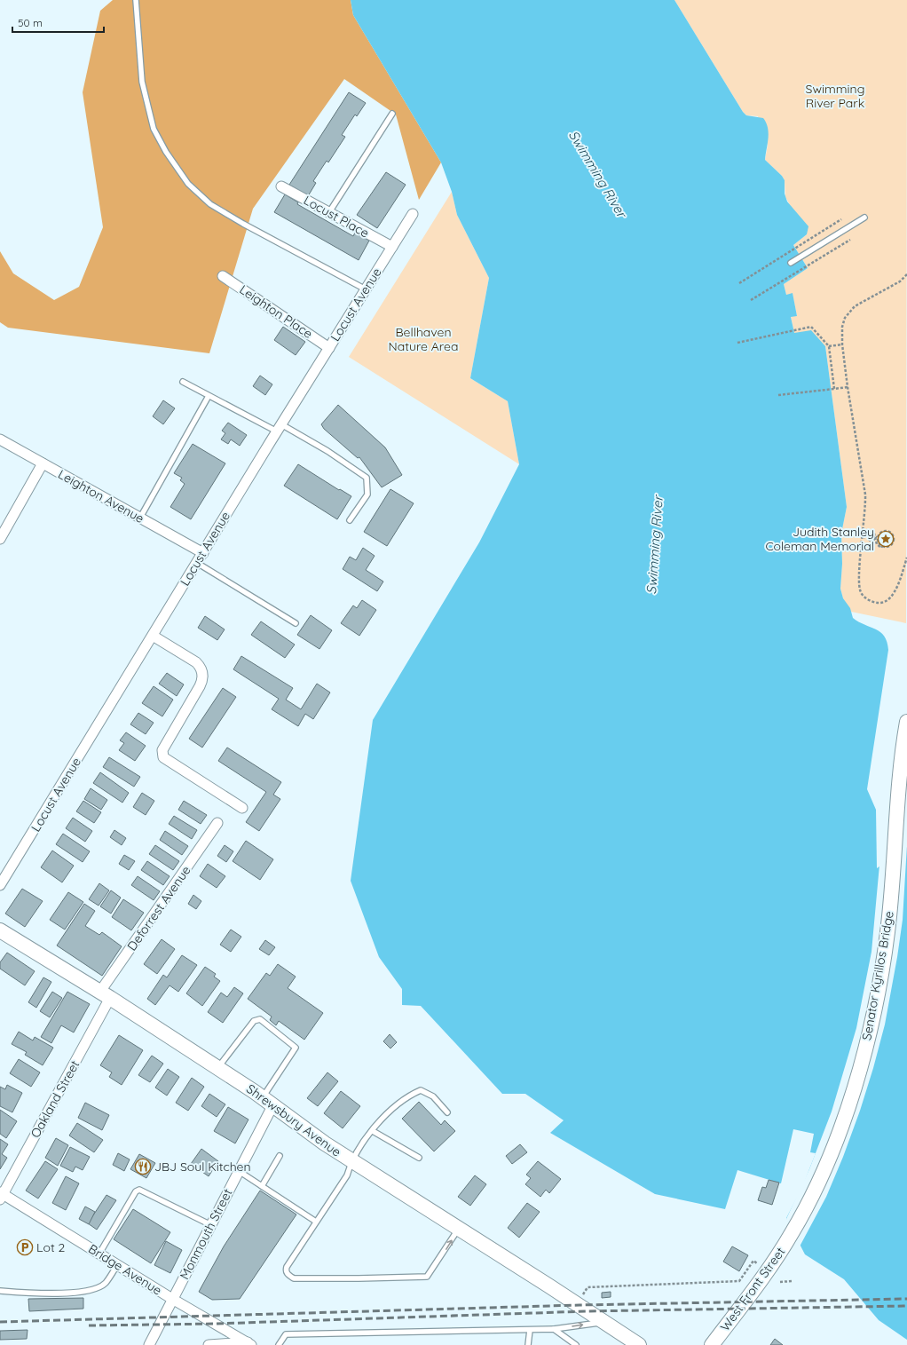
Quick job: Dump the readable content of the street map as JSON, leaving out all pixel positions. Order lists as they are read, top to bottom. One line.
{"streets":{"main road":["Senator Kyrillos Bridge","Shrewsbury Avenue","West Front Street"],"street":["Locust Place","Locust Avenue","Leighton Place","Leighton Avenue","Deforrest Avenue","Oakland Street","Monmouth Street","Bridge Avenue"]},"crossings":[["Locust Place","Locust Avenue"],["Locust Avenue","Leighton Place"],["Locust Avenue","Leighton Avenue"],["Deforrest Avenue","Oakland Street"],["Deforrest Avenue","Shrewsbury Avenue"],["Senator Kyrillos Bridge","West Front Street"],["Oakland Street","Shrewsbury Avenue"],["Oakland Street","Bridge Avenue"],["Shrewsbury Avenue","Monmouth Street"],["Monmouth Street","Bridge Avenue"]],"water":["Swimming River"],"parks":["Swimming River Park","Bellhaven Nature Area"],"places":{"place":["Judith Stanley Coleman Memorial"],"restaurant":["JBJ Soul Kitchen"],"parking":["Lot 2"]},"scale_bar":"50 m"}
